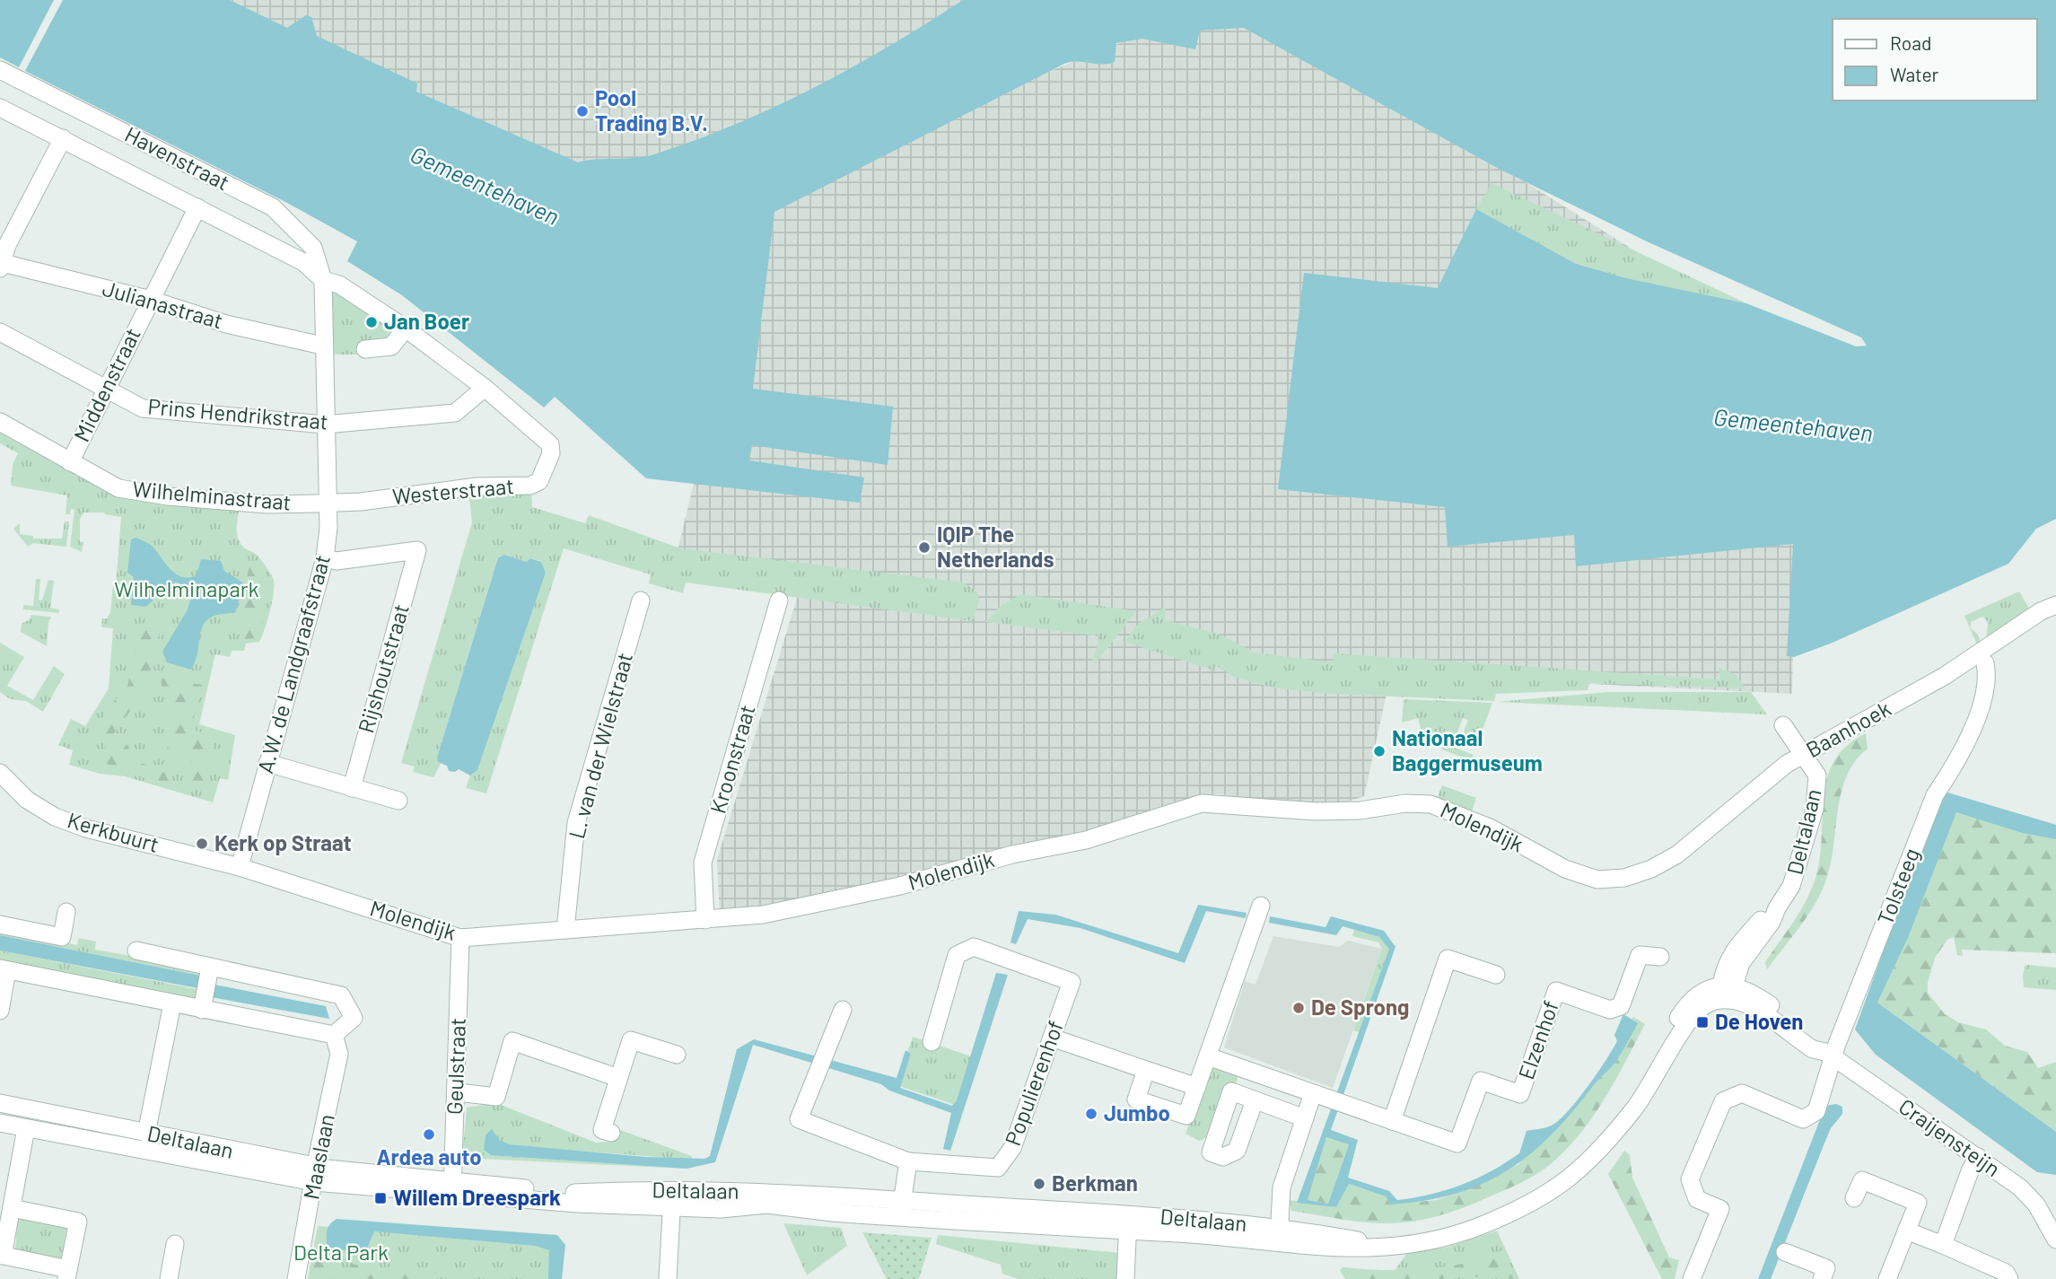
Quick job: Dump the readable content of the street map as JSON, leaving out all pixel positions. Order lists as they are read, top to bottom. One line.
{"streets":{"street":["Havenstraat","Julianastraat","Middenstraat","Prins Hendrikstraat","Westerstraat","Wilhelminastraat","A.W. de Landgraafstraat","Rijshoutstraat","Baanhoek","L. van der Wielstraat","Kroonstraat","Molendijk","Deltalaan","Kerkbuurt","Tolsteeg","Elzenhof","Geulstraat","Populierenhof","Craijensteijn","Maaslaan"]},"crossings":[["Havenstraat","Middenstraat"],["Havenstraat","Prins Hendrikstraat"],["Havenstraat","Westerstraat"],["Havenstraat","A.W. de Landgraafstraat"],["Julianastraat","Middenstraat"],["Julianastraat","A.W. de Landgraafstraat"],["Middenstraat","Prins Hendrikstraat"],["Middenstraat","Wilhelminastraat"],["Prins Hendrikstraat","A.W. de Landgraafstraat"],["Westerstraat","Wilhelminastraat"],["Westerstraat","A.W. de Landgraafstraat"],["Wilhelminastraat","A.W. de Landgraafstraat"],["A.W. de Landgraafstraat","Rijshoutstraat"],["A.W. de Landgraafstraat","Molendijk"],["A.W. de Landgraafstraat","Kerkbuurt"],["Baanhoek","Molendijk"],["Baanhoek","Deltalaan"],["L. van der Wielstraat","Molendijk"],["Kroonstraat","Molendijk"],["Molendijk","Kerkbuurt"],["Molendijk","Geulstraat"],["Deltalaan","Geulstraat"],["Deltalaan","Craijensteijn"],["Deltalaan","Maaslaan"],["Tolsteeg","Craijensteijn"]],"water":["Gemeentehaven"],"parks":["Wilhelminapark","Delta Park"],"places":{"other":["Pool Trading B.V.","Jan Boer","IQIP The Netherlands","Nationaal Baggermuseum","Kerk op Straat","De Sprong","Jumbo","Ardea auto","Berkman"],"transit":["De Hoven","Willem Dreespark"]},"legend":["Road","Water"]}
